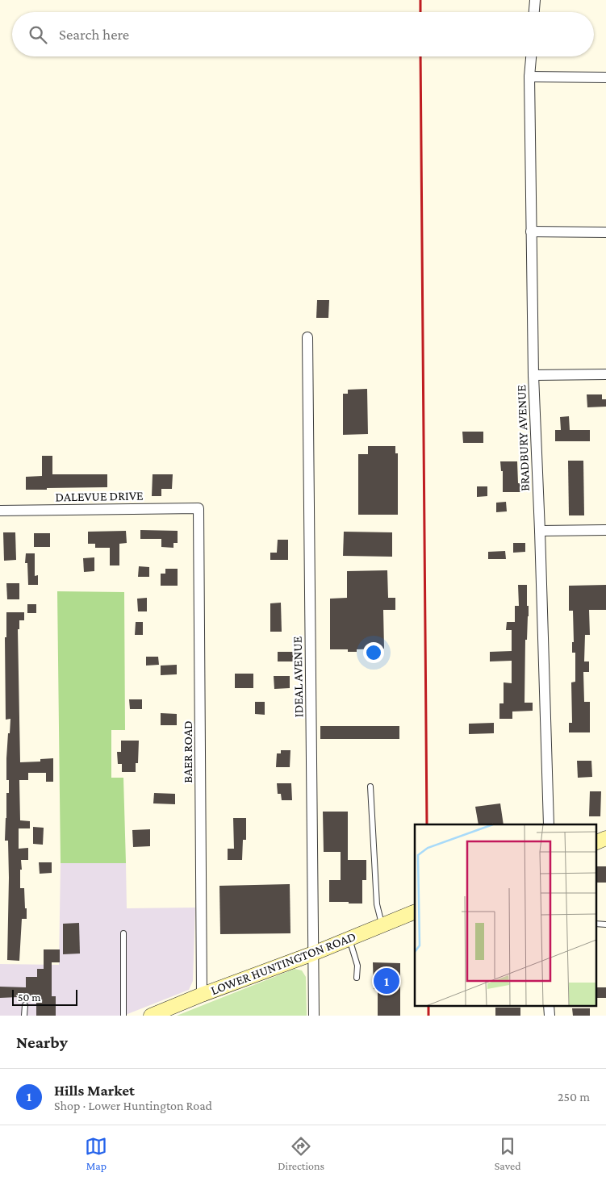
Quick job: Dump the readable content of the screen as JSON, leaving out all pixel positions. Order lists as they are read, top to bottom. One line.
{"streets":{"main road":["LOWER HUNTINGTON ROAD"],"street":["BRADBURY AVENUE","DALEVUE DRIVE","IDEAL AVENUE","BAER ROAD"]},"crossings":[["DALEVUE DRIVE","BAER ROAD"],["IDEAL AVENUE","LOWER HUNTINGTON ROAD"],["BAER ROAD","LOWER HUNTINGTON ROAD"]],"scale_bar":"50 m","page":{"search":"Search here","pins":"1","scale":"50 m","heading":"Nearby","list":[{"mark":"1","name":"Hills Market","note":"Shop · Lower Huntington Road","value":"250 m"}],"nav":["Map","Directions","Saved"]}}
